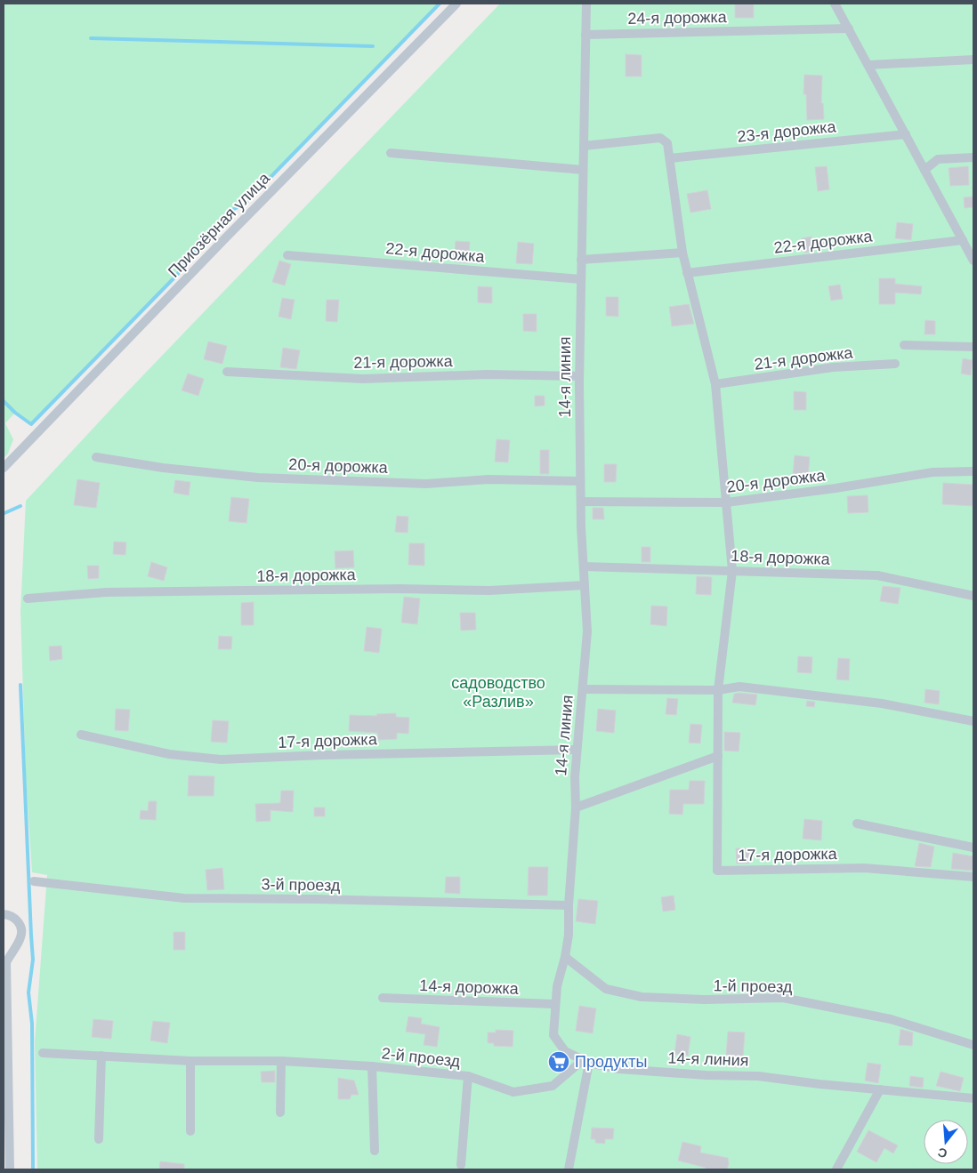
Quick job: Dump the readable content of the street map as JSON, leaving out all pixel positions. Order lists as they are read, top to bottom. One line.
{"streets":{"street":["24-я дорожка","23-я дорожка","Приозёрная улица","22-я дорожка","21-я дорожка","14-я линия","20-я дорожка","18-я дорожка","17-я дорожка","3-й проезд","1-й проезд","14-я дорожка","2-й проезд"]},"crossings":[["24-я дорожка","14-я линия"],["23-я дорожка","17-я дорожка"],["22-я дорожка","14-я линия"],["22-я дорожка","17-я дорожка"],["21-я дорожка","14-я линия"],["21-я дорожка","17-я дорожка"],["14-я линия","20-я дорожка"],["14-я линия","18-я дорожка"],["14-я линия","17-я дорожка"],["14-я линия","3-й проезд"],["14-я линия","1-й проезд"],["14-я линия","14-я дорожка"],["14-я линия","2-й проезд"],["20-я дорожка","17-я дорожка"],["18-я дорожка","17-я дорожка"]],"parks":["садоводство «Разлив»"],"places":{"supermarket":["Продукты"]},"north":"bottom"}
